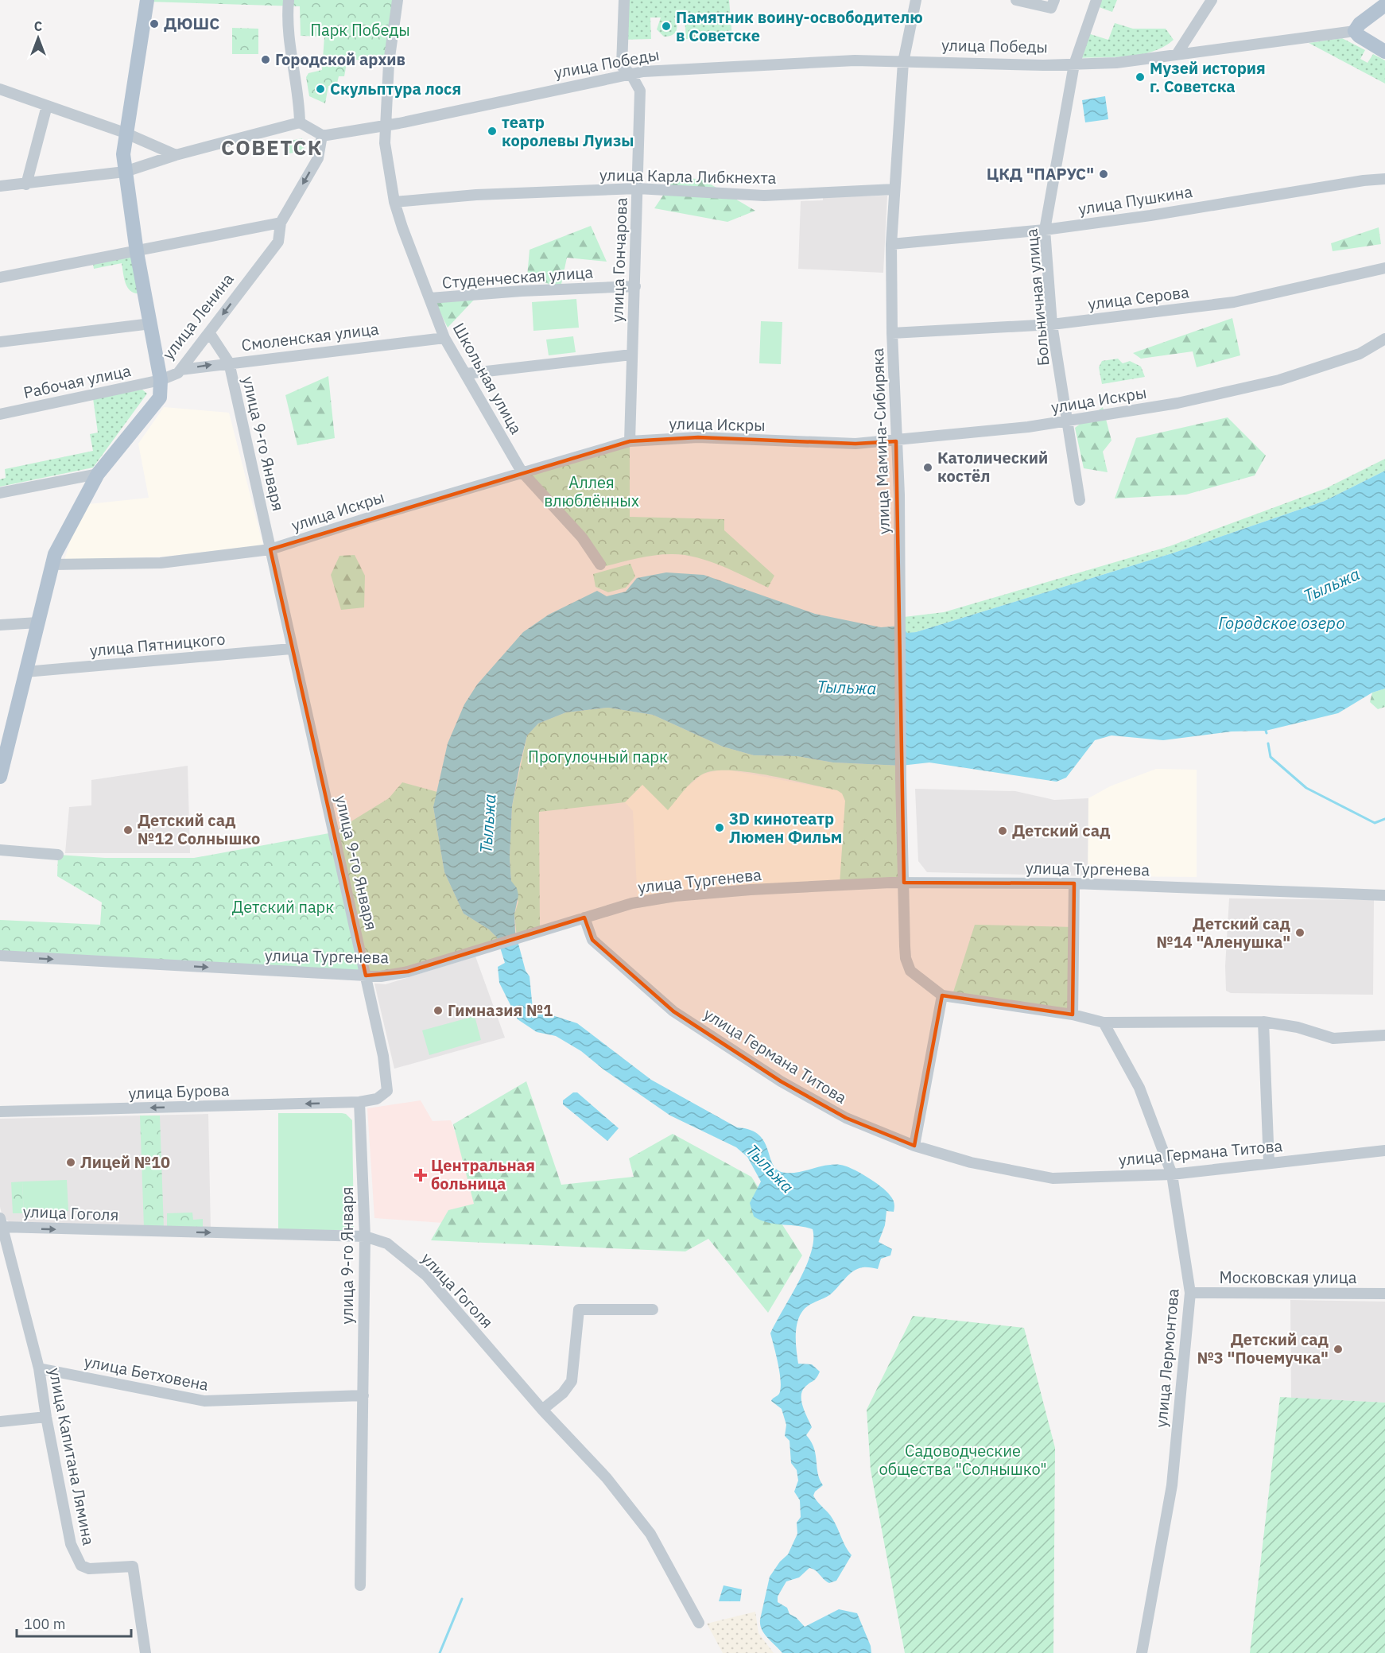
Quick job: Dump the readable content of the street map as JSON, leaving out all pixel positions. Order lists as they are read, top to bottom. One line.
{"streets":{"main road":["улица Ленина"],"street":["улица Победы","улица Карла Либкнехта","улица Пушкина","улица Гончарова","Студенческая улица","Больничная улица","улица Серова","Смоленская улица","Школьная улица","Рабочая улица","улица Искры","улица Мамина-Сибиряка","улица 9-го Января","улица Пятницкого","улица Тургенева","улица Германа Титова","улица Бурова","улица Гоголя","Московская улица","улица Лермонтова","улица Бетховена","улица Капитана Лямина"]},"crossings":[["улица Победы","улица Гончарова"],["улица Победы","Больничная улица"],["улица Победы","улица Ленина"],["улица Победы","Школьная улица"],["улица Победы","улица Мамина-Сибиряка"],["улица Карла Либкнехта","улица Гончарова"],["улица Карла Либкнехта","Школьная улица"],["улица Карла Либкнехта","улица Мамина-Сибиряка"],["улица Пушкина","Больничная улица"],["улица Пушкина","улица Мамина-Сибиряка"],["улица Гончарова","Студенческая улица"],["улица Гончарова","улица Искры"],["Студенческая улица","Школьная улица"],["Больничная улица","улица Серова"],["Больничная улица","улица Искры"],["улица Серова","улица Мамина-Сибиряка"],["улица Ленина","Смоленская улица"],["улица Ленина","Рабочая улица"],["Смоленская улица","Школьная улица"],["Смоленская улица","улица 9-го Января"],["Школьная улица","улица Искры"],["улица Искры","улица Мамина-Сибиряка"],["улица Искры","улица 9-го Января"],["улица Мамина-Сибиряка","улица Тургенева"],["улица 9-го Января","улица Пятницкого"],["улица 9-го Января","улица Тургенева"],["улица 9-го Января","улица Бурова"],["улица 9-го Января","улица Гоголя"],["улица 9-го Января","улица Бетховена"],["улица Тургенева","улица Германа Титова"],["улица Германа Титова","улица Лермонтова"],["улица Гоголя","улица Капитана Лямина"],["Московская улица","улица Лермонтова"],["улица Бетховена","улица Капитана Лямина"]],"one_way":["улица Ленина","улица Бурова","улица Гоголя"],"districts":["СОВЕТСК"],"water":["Тыльжа","Городское озеро"],"parks":["Парк Победы","Аллея влюблённых","Прогулочный парк","Детский парк","Садоводческие общества \"Солнышко\""],"places":{"other":["ДЮШС","Памятник воину-освободителю в Советске","Городской архив","Музей история г. Советска","Скульптура лося","театр королевы Луизы","ЦКД \"ПАРУС\"","Католический костёл","3D кинотеатр Люмен Фильм","Детский сад №12 Солнышко","Детский сад","Детский сад №14 \"Аленушка\"","Гимназия №1","Лицей №10","Детский сад №3 \"Почемучка\""],"health":["Центральная больница"]},"scale_bar":"100 m","north":"top"}
